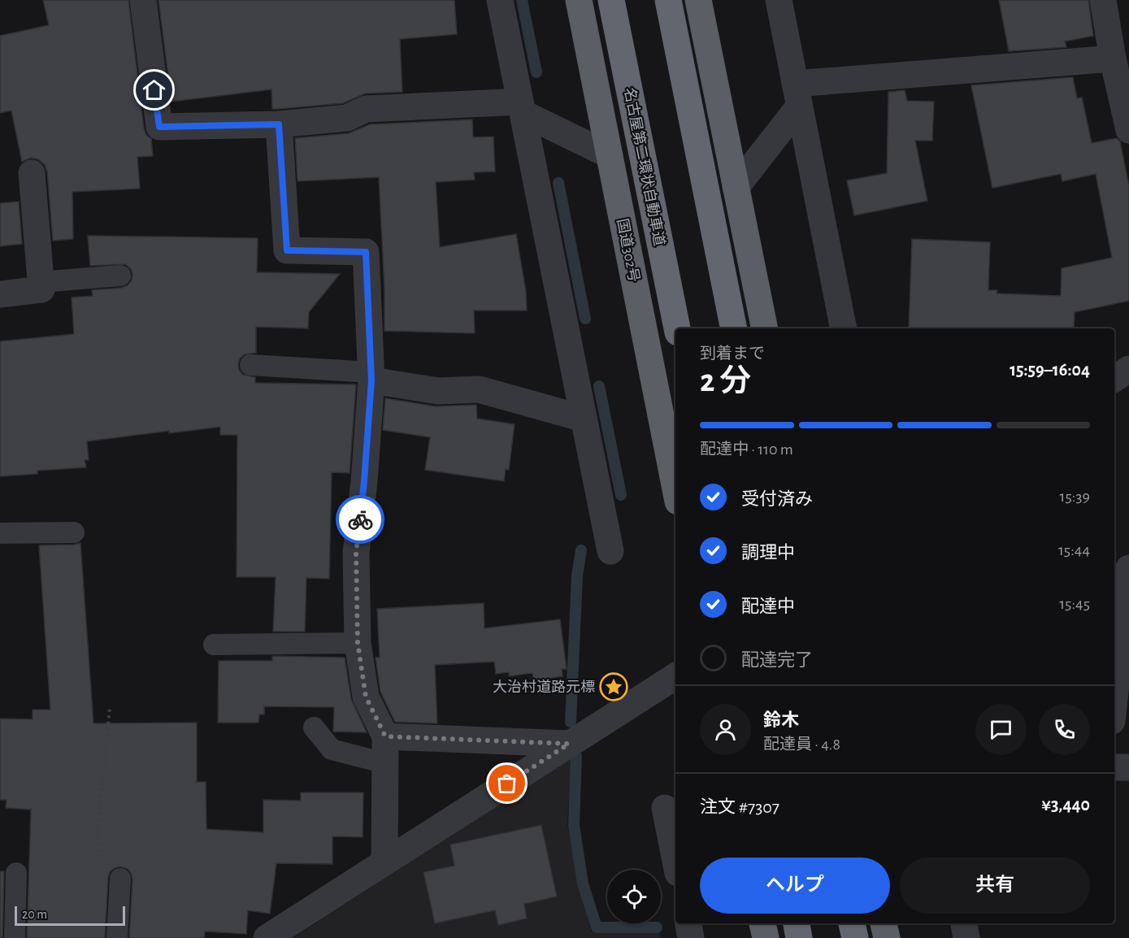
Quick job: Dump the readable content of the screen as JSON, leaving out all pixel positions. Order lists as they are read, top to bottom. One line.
{"streets":{"highway":["名古屋第二環状自動車道","国道302号"]},"places":{"place":["大治村道路元標"]},"scale_bar":"20 m","page":{"heading":["2 分","到着まで","15:59–16:04"],"panel":["鈴木","配達員 · 4.8","注文 #7307","¥3,440"],"bar":"配達中 · 110 m","list":[["受付済み","15:39"],["調理中","15:44"],["配達中","15:45"],"配達完了"],"buttons":["ヘルプ","共有"],"scale":"20 m"}}
